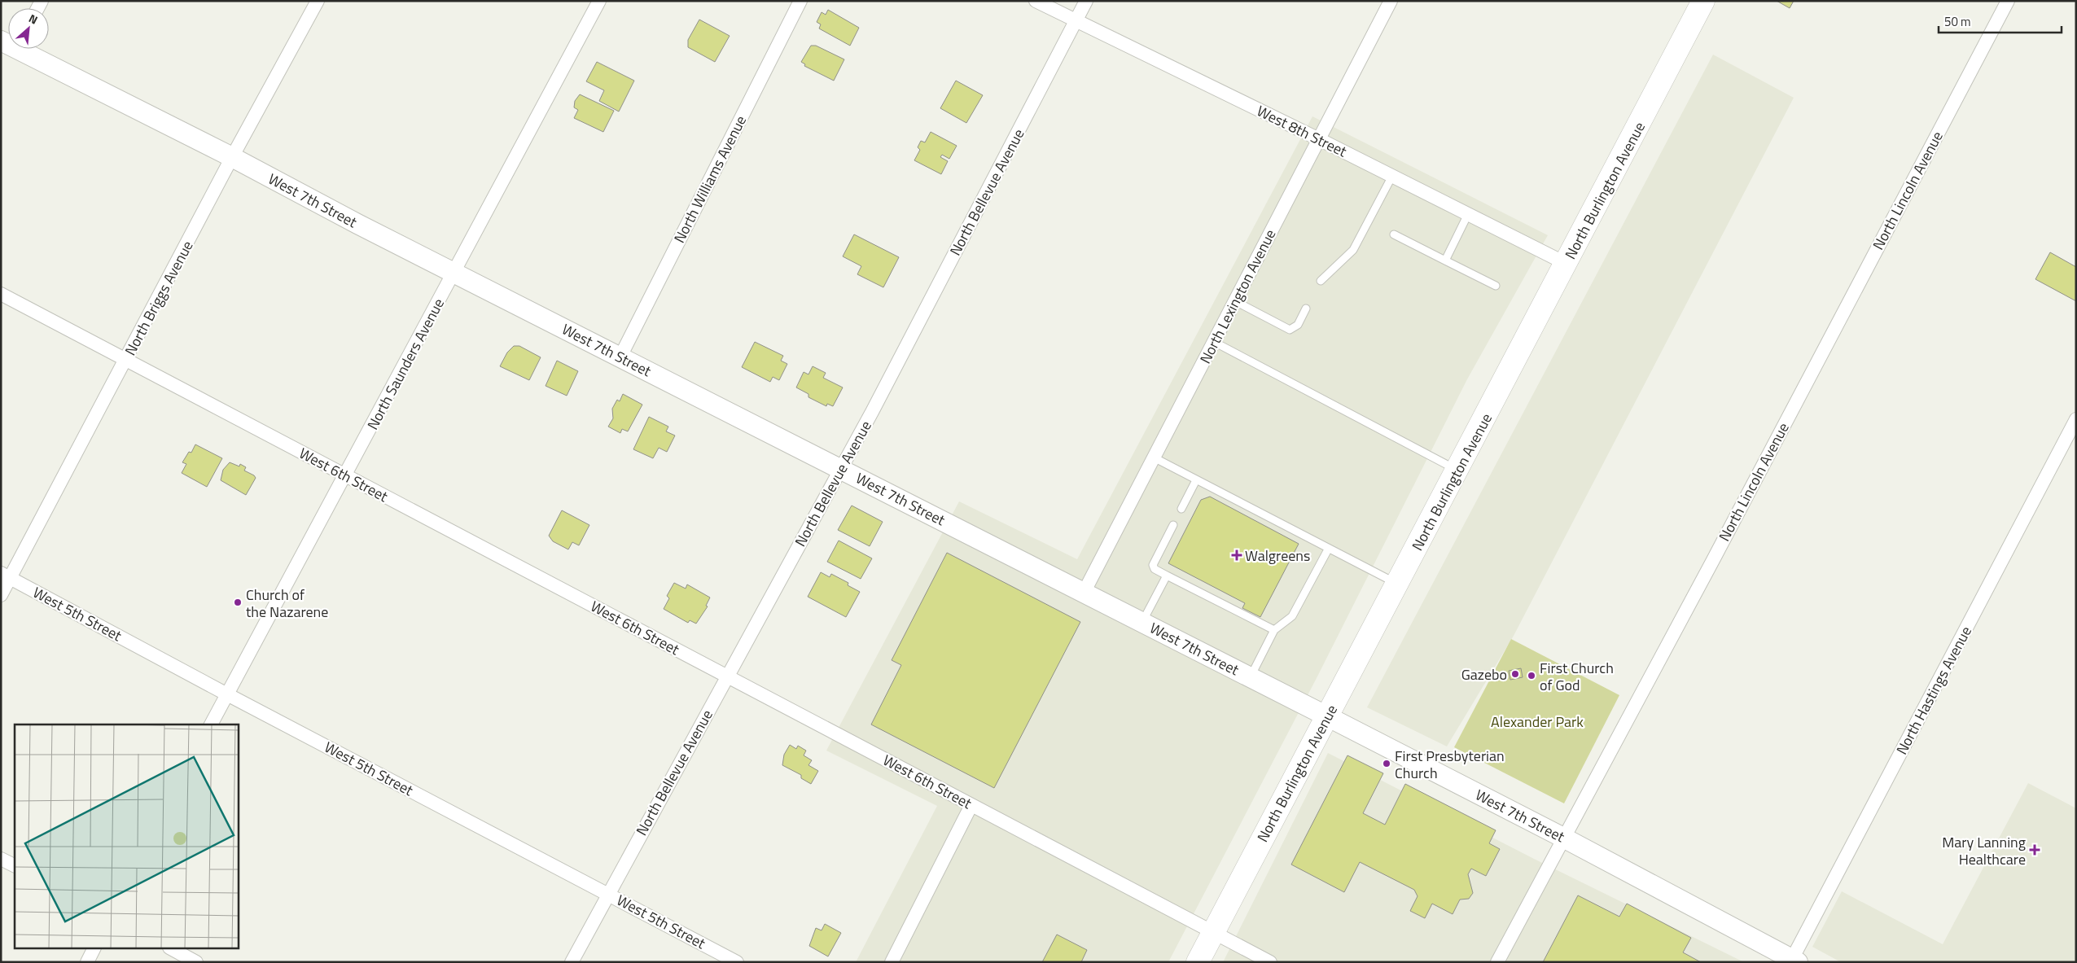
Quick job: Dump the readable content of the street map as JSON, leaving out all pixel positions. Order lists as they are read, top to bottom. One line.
{"streets":{"highway":["North Burlington Avenue"],"main road":["West 7th Street"],"street":["West 8th Street","North Williams Avenue","North Lincoln Avenue","North Bellevue Avenue","North Lexington Avenue","North Briggs Avenue","North Saunders Avenue","West 6th Street","West 5th Street","North Hastings Avenue"]},"crossings":[["West 8th Street","North Burlington Avenue"],["West 8th Street","North Bellevue Avenue"],["West 8th Street","North Lexington Avenue"],["North Williams Avenue","West 7th Street"],["North Burlington Avenue","West 7th Street"],["North Burlington Avenue","West 6th Street"],["North Lincoln Avenue","West 7th Street"],["North Bellevue Avenue","West 7th Street"],["North Bellevue Avenue","West 6th Street"],["North Bellevue Avenue","West 5th Street"],["West 7th Street","North Lexington Avenue"],["West 7th Street","North Briggs Avenue"],["West 7th Street","North Saunders Avenue"],["West 7th Street","North Hastings Avenue"],["North Briggs Avenue","West 6th Street"],["North Briggs Avenue","West 5th Street"],["North Saunders Avenue","West 6th Street"],["North Saunders Avenue","West 5th Street"]],"parks":["Alexander Park"],"places":{"health":["Walgreens","Mary Lanning Healthcare"],"other":["Church of the Nazarene","Gazebo","First Church of God","First Presbyterian Church"]},"scale_bar":"50 m","north":"top right"}
